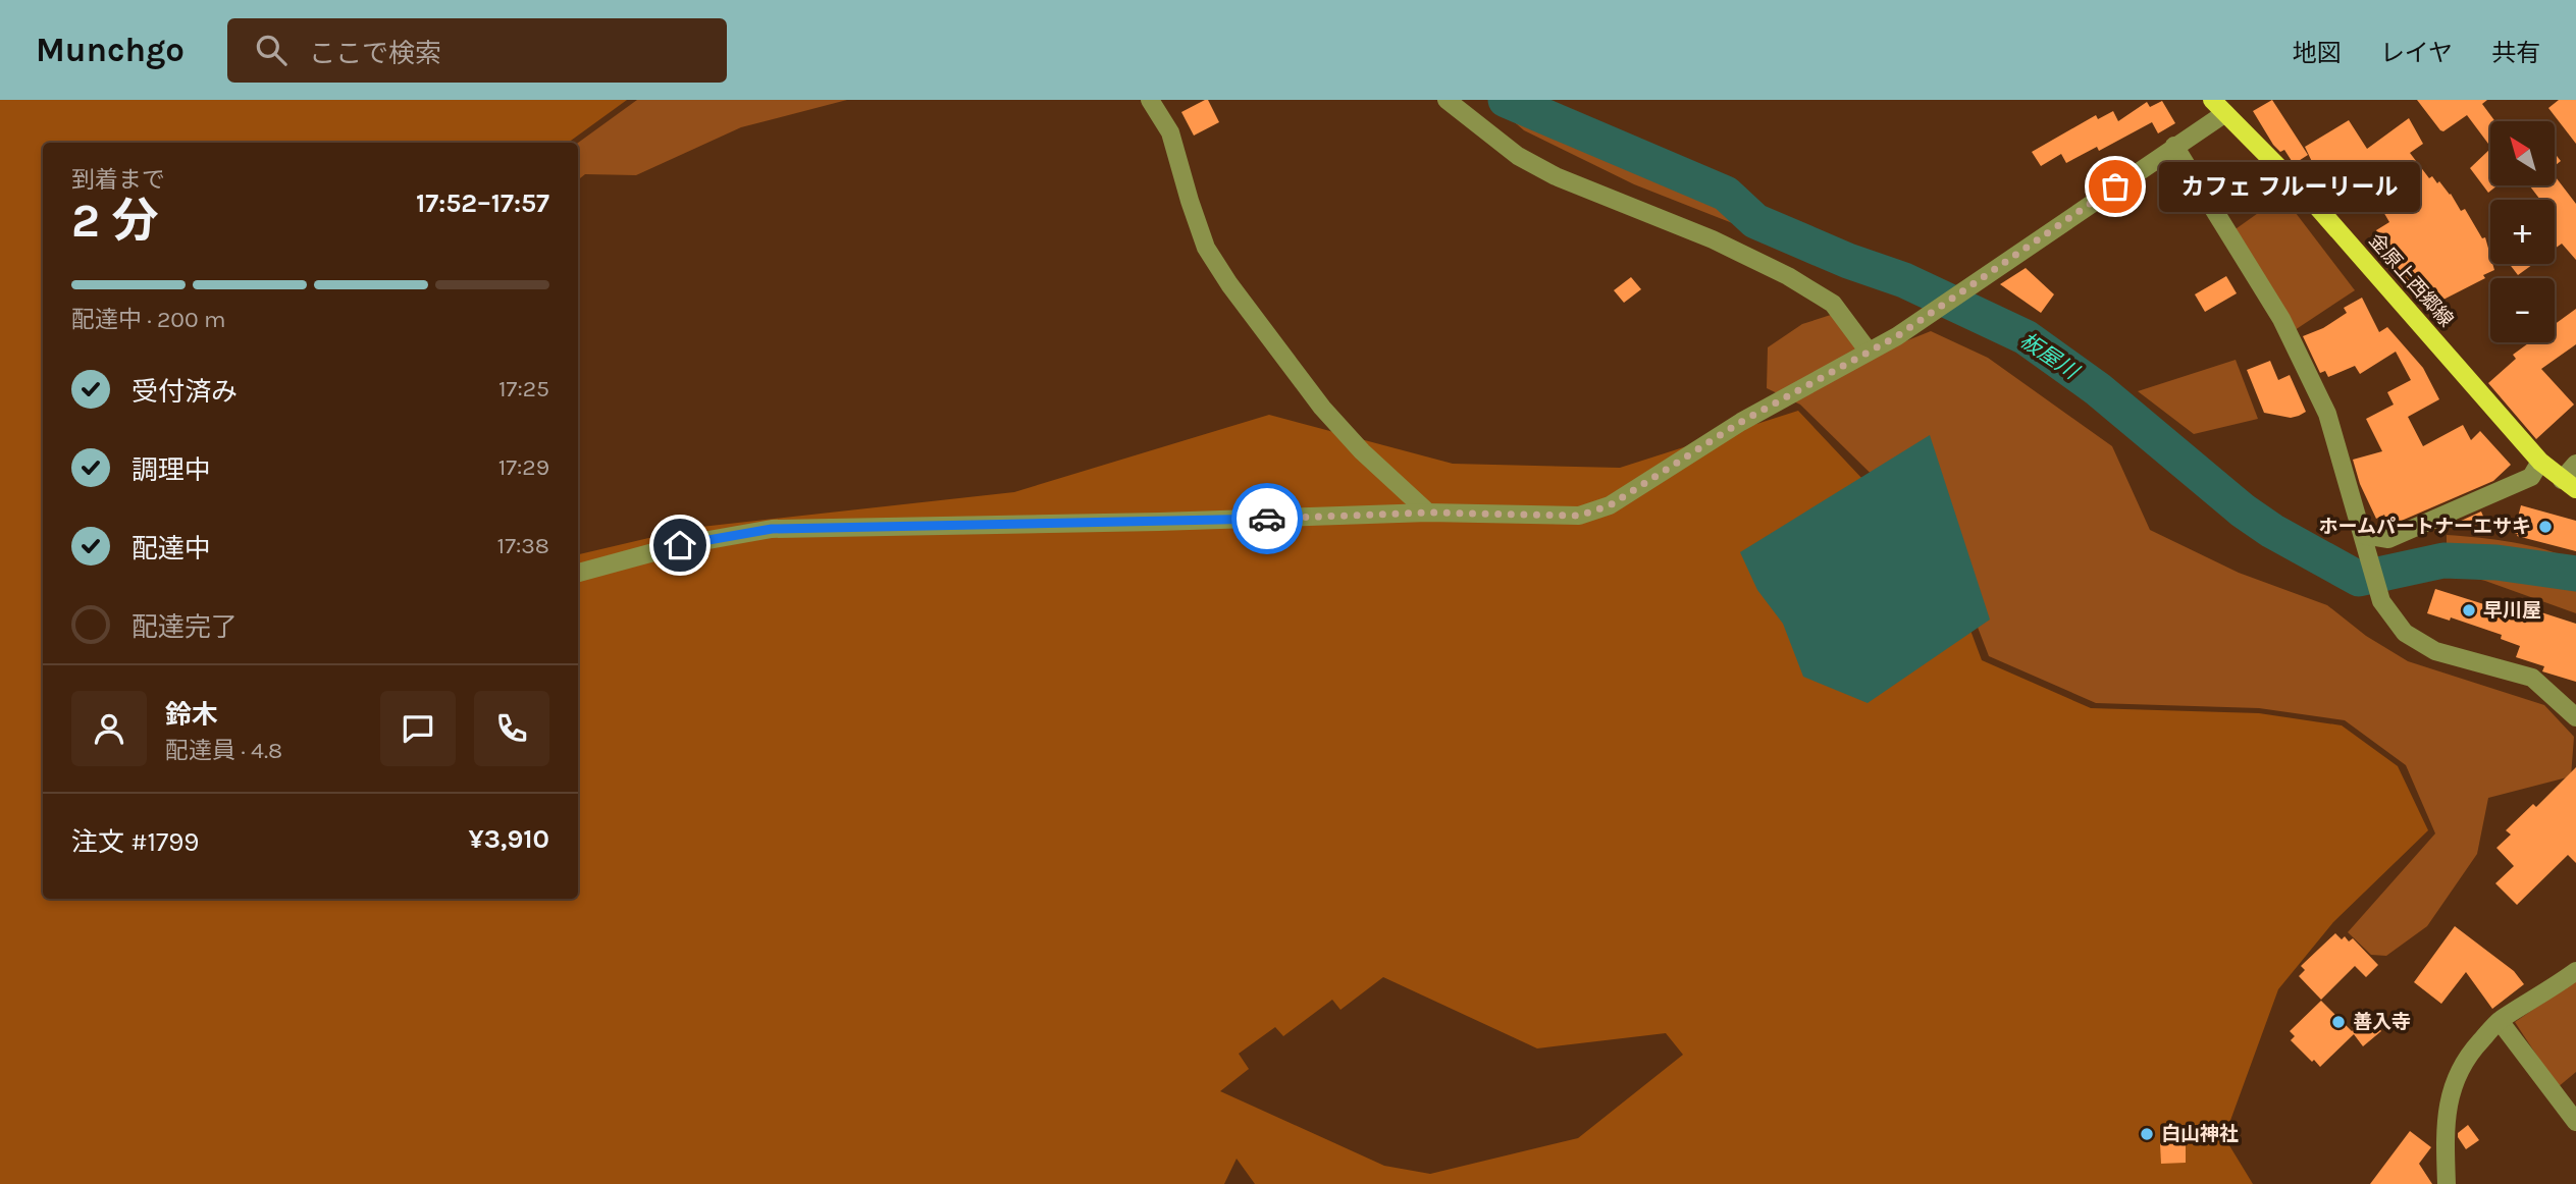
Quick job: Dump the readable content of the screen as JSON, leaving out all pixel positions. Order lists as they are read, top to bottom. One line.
{"streets":{"main road":["金原上西郷線"]},"water":["板屋川"],"places":["カフェ フルーリール","ホームパートナーエサキ","早川屋","善入寺","白山神社"],"north":"top left","page":{"header":"Munchgo","search":"ここで検索","nav":["地図","レイヤ","共有"],"map_buttons":["+","−"],"heading":["2 分","到着まで","17:52–17:57"],"panel":["鈴木","配達員 · 4.8","注文 #1799","¥3,910"],"bubble":"カフェ フルーリール","bar":"配達中 · 200 m","list":[["受付済み","17:25"],["調理中","17:29"],["配達中","17:38"],"配達完了"]}}
